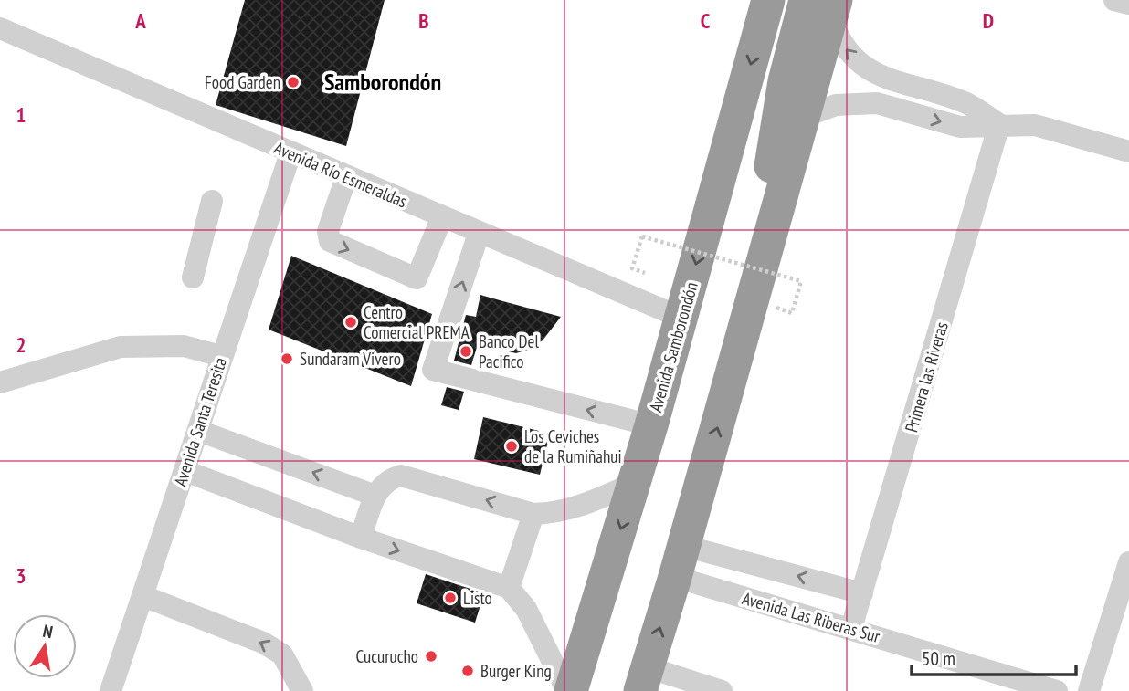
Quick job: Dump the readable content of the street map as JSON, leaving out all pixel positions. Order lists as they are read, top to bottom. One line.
{"streets":{"highway":["Avenida Samborondón"],"street":["Avenida Río Esmeraldas","Primera las Riveras","Avenida Santa Teresita","Avenida Las Riberas Sur"]},"crossings":[["Avenida Río Esmeraldas","Avenida Samborondón"],["Avenida Río Esmeraldas","Avenida Santa Teresita"],["Primera las Riveras","Avenida Las Riberas Sur"]],"districts":["Samborondón"],"places":["Food Garden","Centro Comercial PREMA","Banco Del Pacifico","Sundaram Vivero","Los Ceviches de la Rumiñahui","Listo","Cucurucho","Burger King"],"scale_bar":"50 m","north":"top","grid":{"columns":["A","B","C","D"],"rows":["1","2","3"]}}
